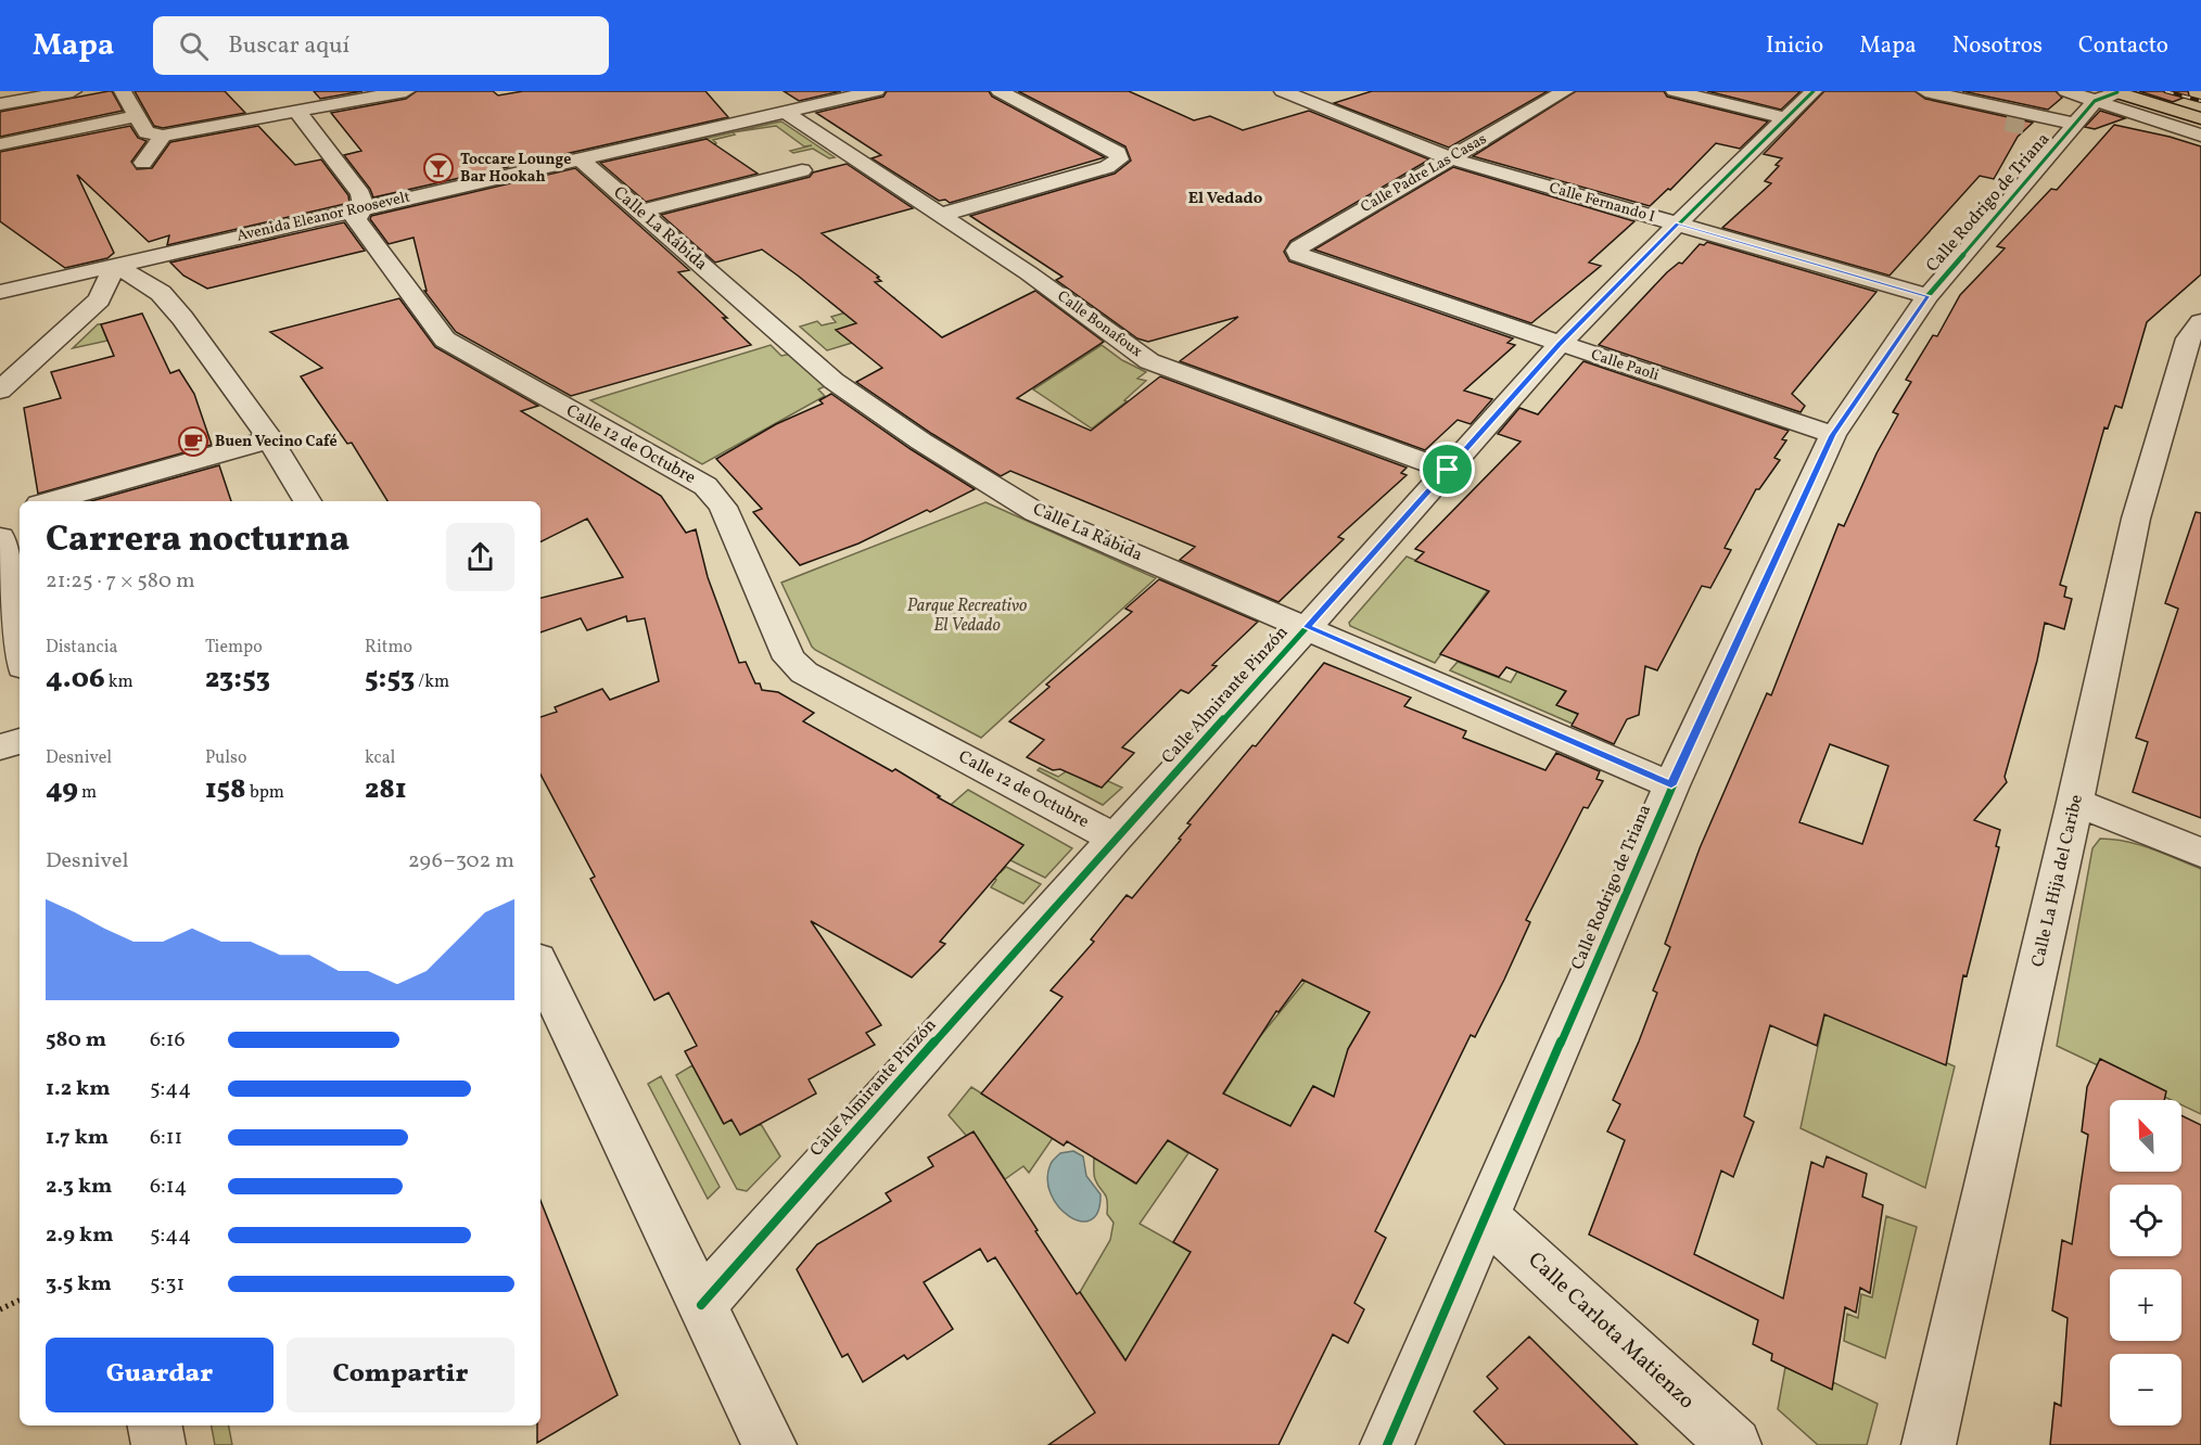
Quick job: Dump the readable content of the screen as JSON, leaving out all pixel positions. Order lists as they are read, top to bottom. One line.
{"streets":{"street":["Calle Padre Las Casas","Calle Fernando I","Calle Rodrigo de Triana","Avenida Eleanor Roosevelt","Calle La Rábida","Calle Bonafoux","Calle Paoli","Calle 12 de Octubre","Calle Almirante Pinzón","Calle La Hija del Caribe","Calle Carlota Matienzo"]},"crossings":[["Calle Padre Las Casas","Calle Fernando I"],["Calle Padre Las Casas","Calle Paoli"],["Calle Fernando I","Calle Rodrigo de Triana"],["Calle Fernando I","Calle Almirante Pinzón"],["Calle Rodrigo de Triana","Calle La Rábida"],["Calle Rodrigo de Triana","Calle Paoli"],["Calle Rodrigo de Triana","Calle Carlota Matienzo"],["Avenida Eleanor Roosevelt","Calle La Rábida"],["Avenida Eleanor Roosevelt","Calle Bonafoux"],["Avenida Eleanor Roosevelt","Calle 12 de Octubre"],["Calle La Rábida","Calle Almirante Pinzón"],["Calle Bonafoux","Calle Almirante Pinzón"],["Calle Paoli","Calle Almirante Pinzón"],["Calle 12 de Octubre","Calle Almirante Pinzón"]],"districts":["El Vedado"],"parks":["Parque Recreativo El Vedado"],"places":{"bar":["Toccare Lounge Bar Hookah"],"cafe":["Buen Vecino Café"]},"north":"top left","page":{"header":"Mapa","search":"Buscar aquí","nav":["Inicio","Mapa","Nosotros","Contacto"],"heading":["Carrera nocturna","21:25 · 7 × 580 m"],"stats":[["Distancia","4.06 km"],["Tiempo","23:53"],["Ritmo","5:53 /km"],["Desnivel","49 m"],["Pulso","158 bpm"],["kcal","281"]],"chart":["Desnivel","296–302 m"],"list":[{"name":"580 m","note":"6:16"},{"name":"1.2 km","note":"5:44"},{"name":"1.7 km","note":"6:11"},{"name":"2.3 km","note":"6:14"},{"name":"2.9 km","note":"5:44"},{"name":"3.5 km","note":"5:31"}],"map_buttons":["+","−"],"buttons":["Guardar","Compartir"]}}
